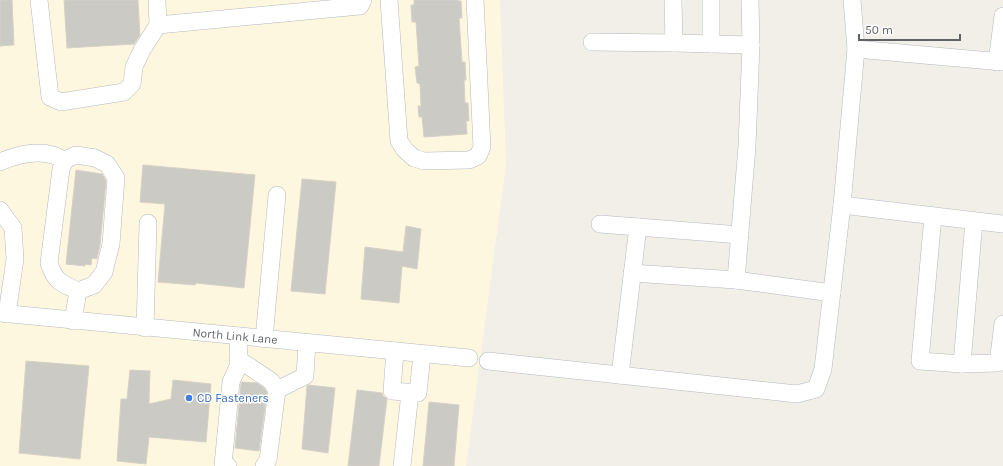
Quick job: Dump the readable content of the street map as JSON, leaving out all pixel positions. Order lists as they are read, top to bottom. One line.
{"streets":{"street":["North Link Lane"]},"places":["CD Fasteners"],"scale_bar":"50 m"}
